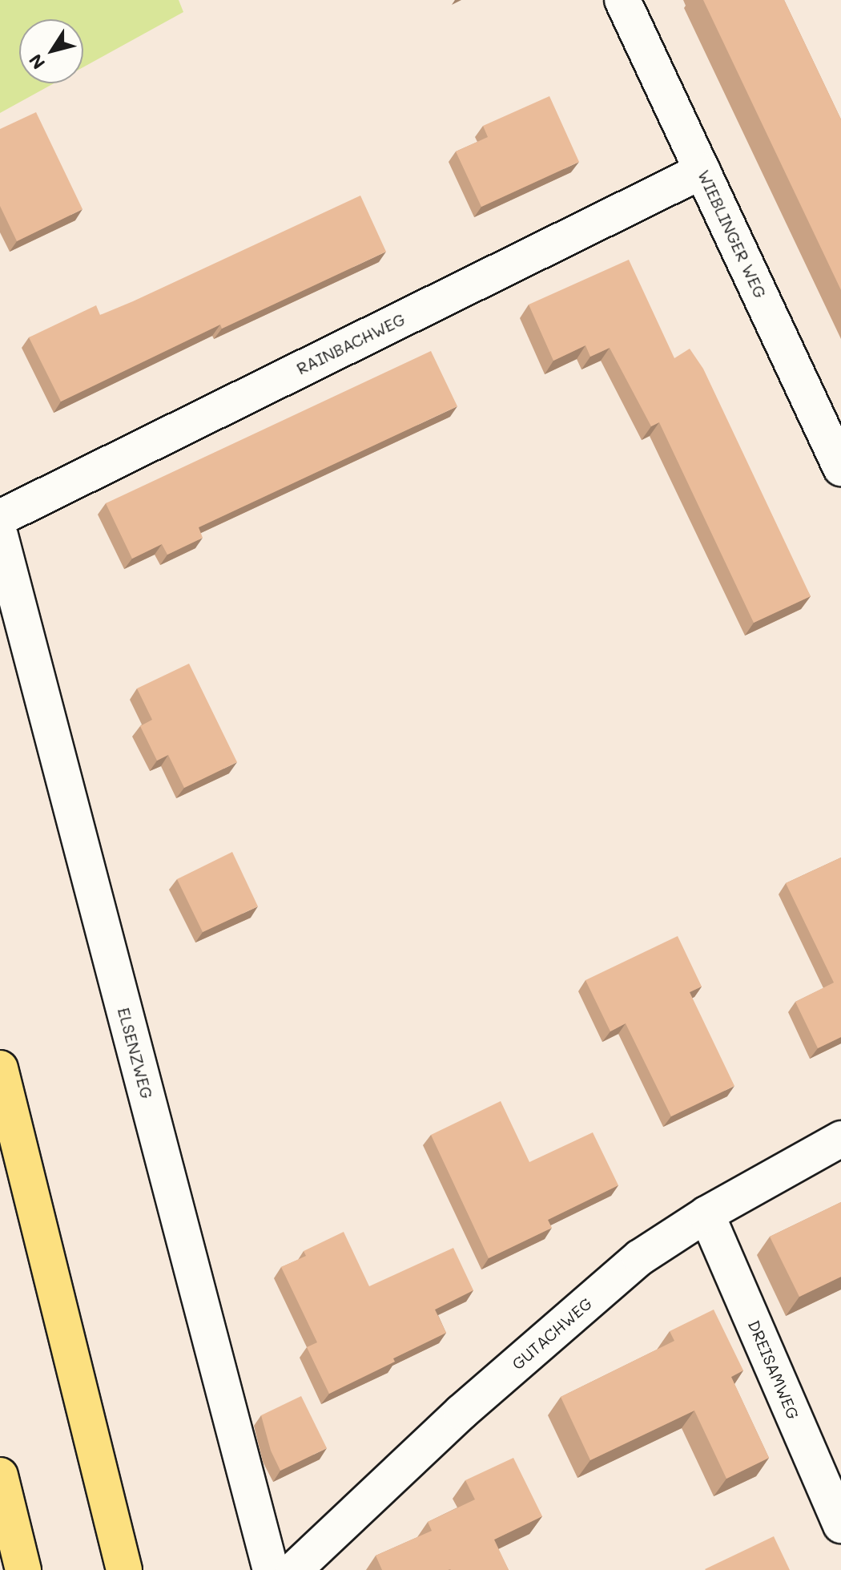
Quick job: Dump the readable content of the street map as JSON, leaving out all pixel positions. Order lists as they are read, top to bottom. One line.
{"streets":{"street":["WIEBLINGER WEG","RAINBACHWEG","ELSENZWEG","GUTACHWEG","DREISAMWEG"]},"crossings":[["WIEBLINGER WEG","RAINBACHWEG"],["GUTACHWEG","DREISAMWEG"]],"north":"bottom left"}
